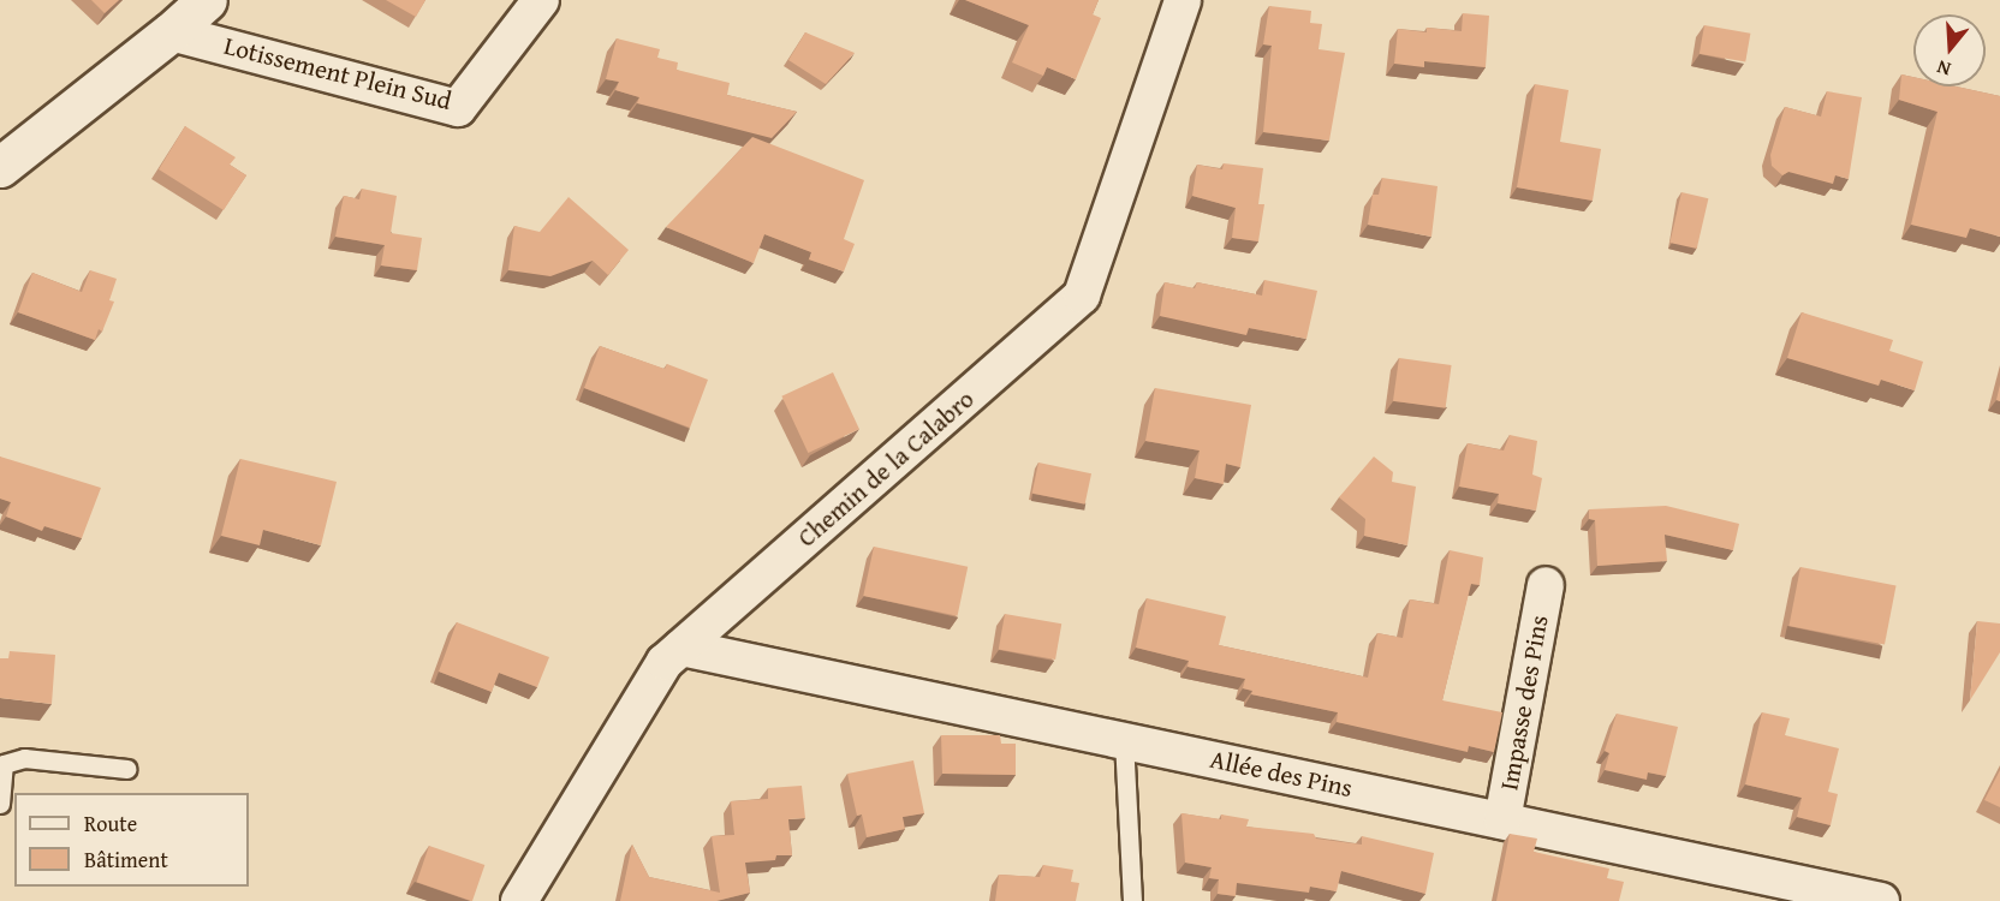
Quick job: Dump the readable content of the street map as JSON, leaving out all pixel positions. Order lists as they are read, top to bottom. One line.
{"streets":{"street":["Lotissement Plein Sud","Chemin de la Calabro","Impasse des Pins","Allée des Pins"]},"crossings":[["Chemin de la Calabro","Allée des Pins"],["Impasse des Pins","Allée des Pins"]],"legend":["Route","Bâtiment"],"north":"bottom"}
